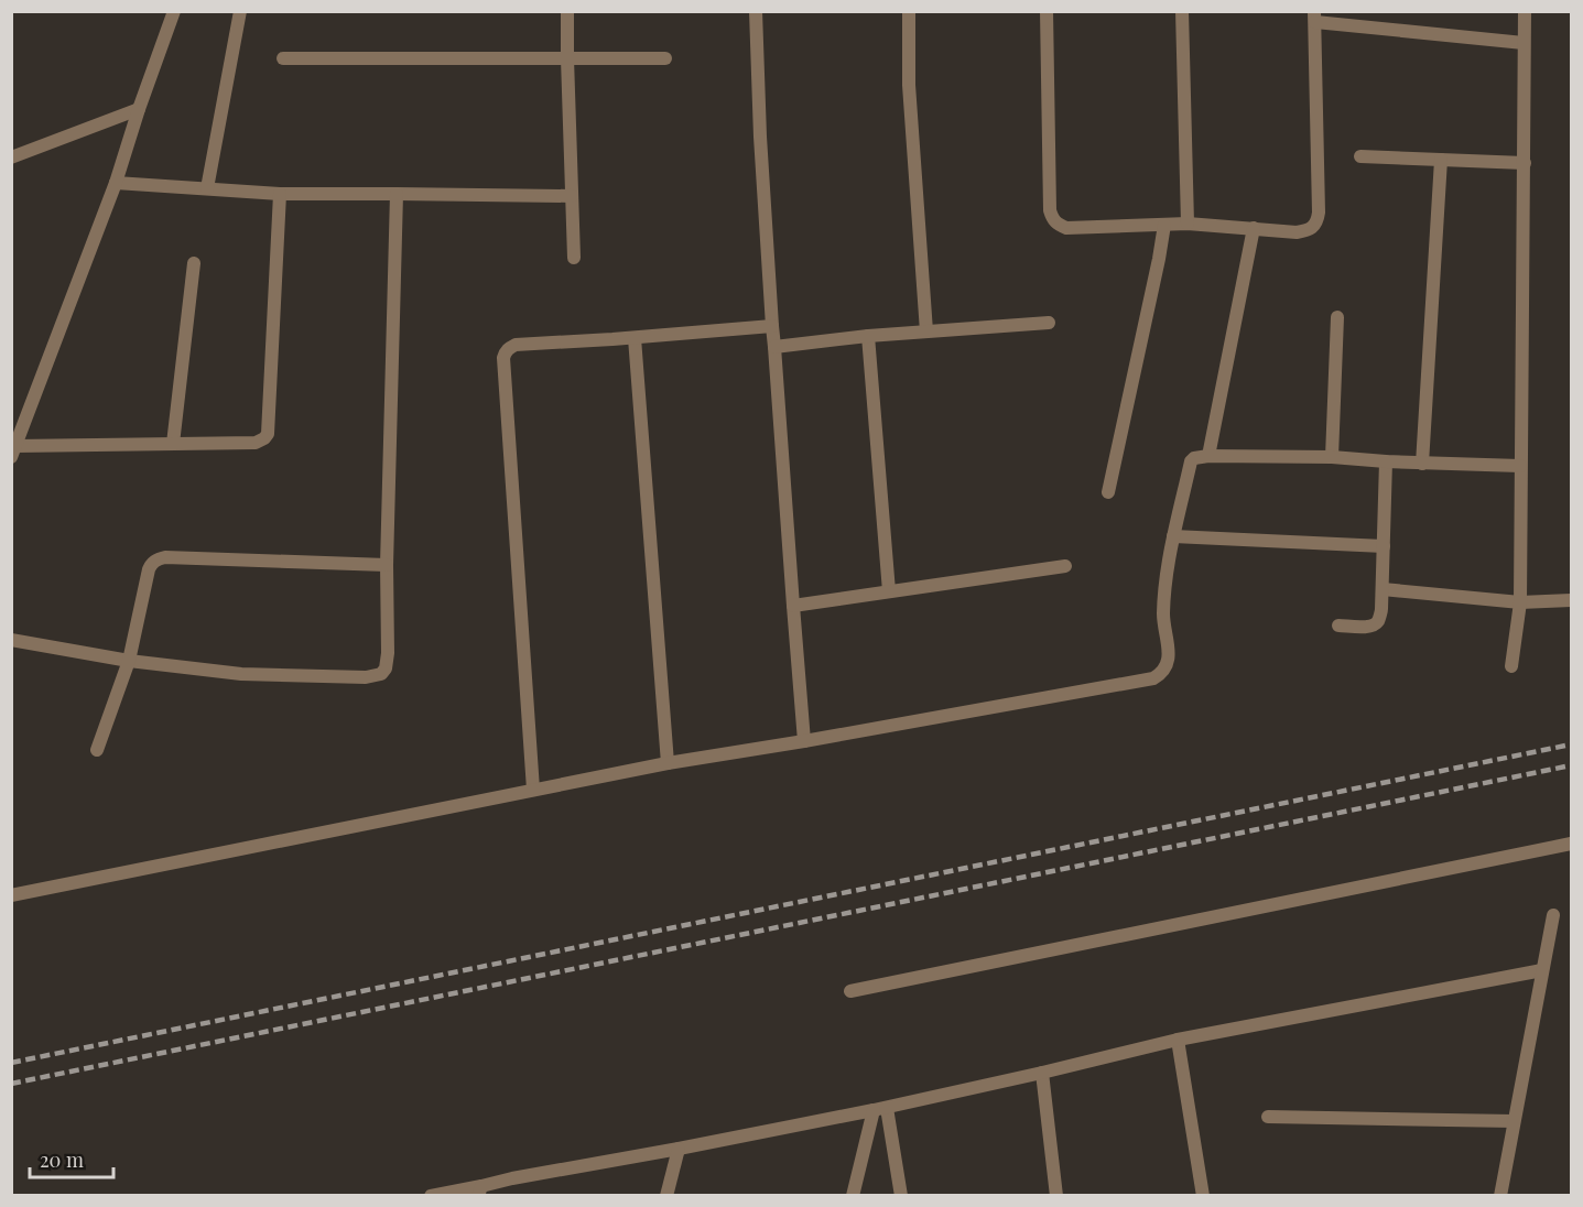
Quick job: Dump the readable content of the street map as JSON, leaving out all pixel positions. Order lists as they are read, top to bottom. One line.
{"scale_bar":"20 m"}
